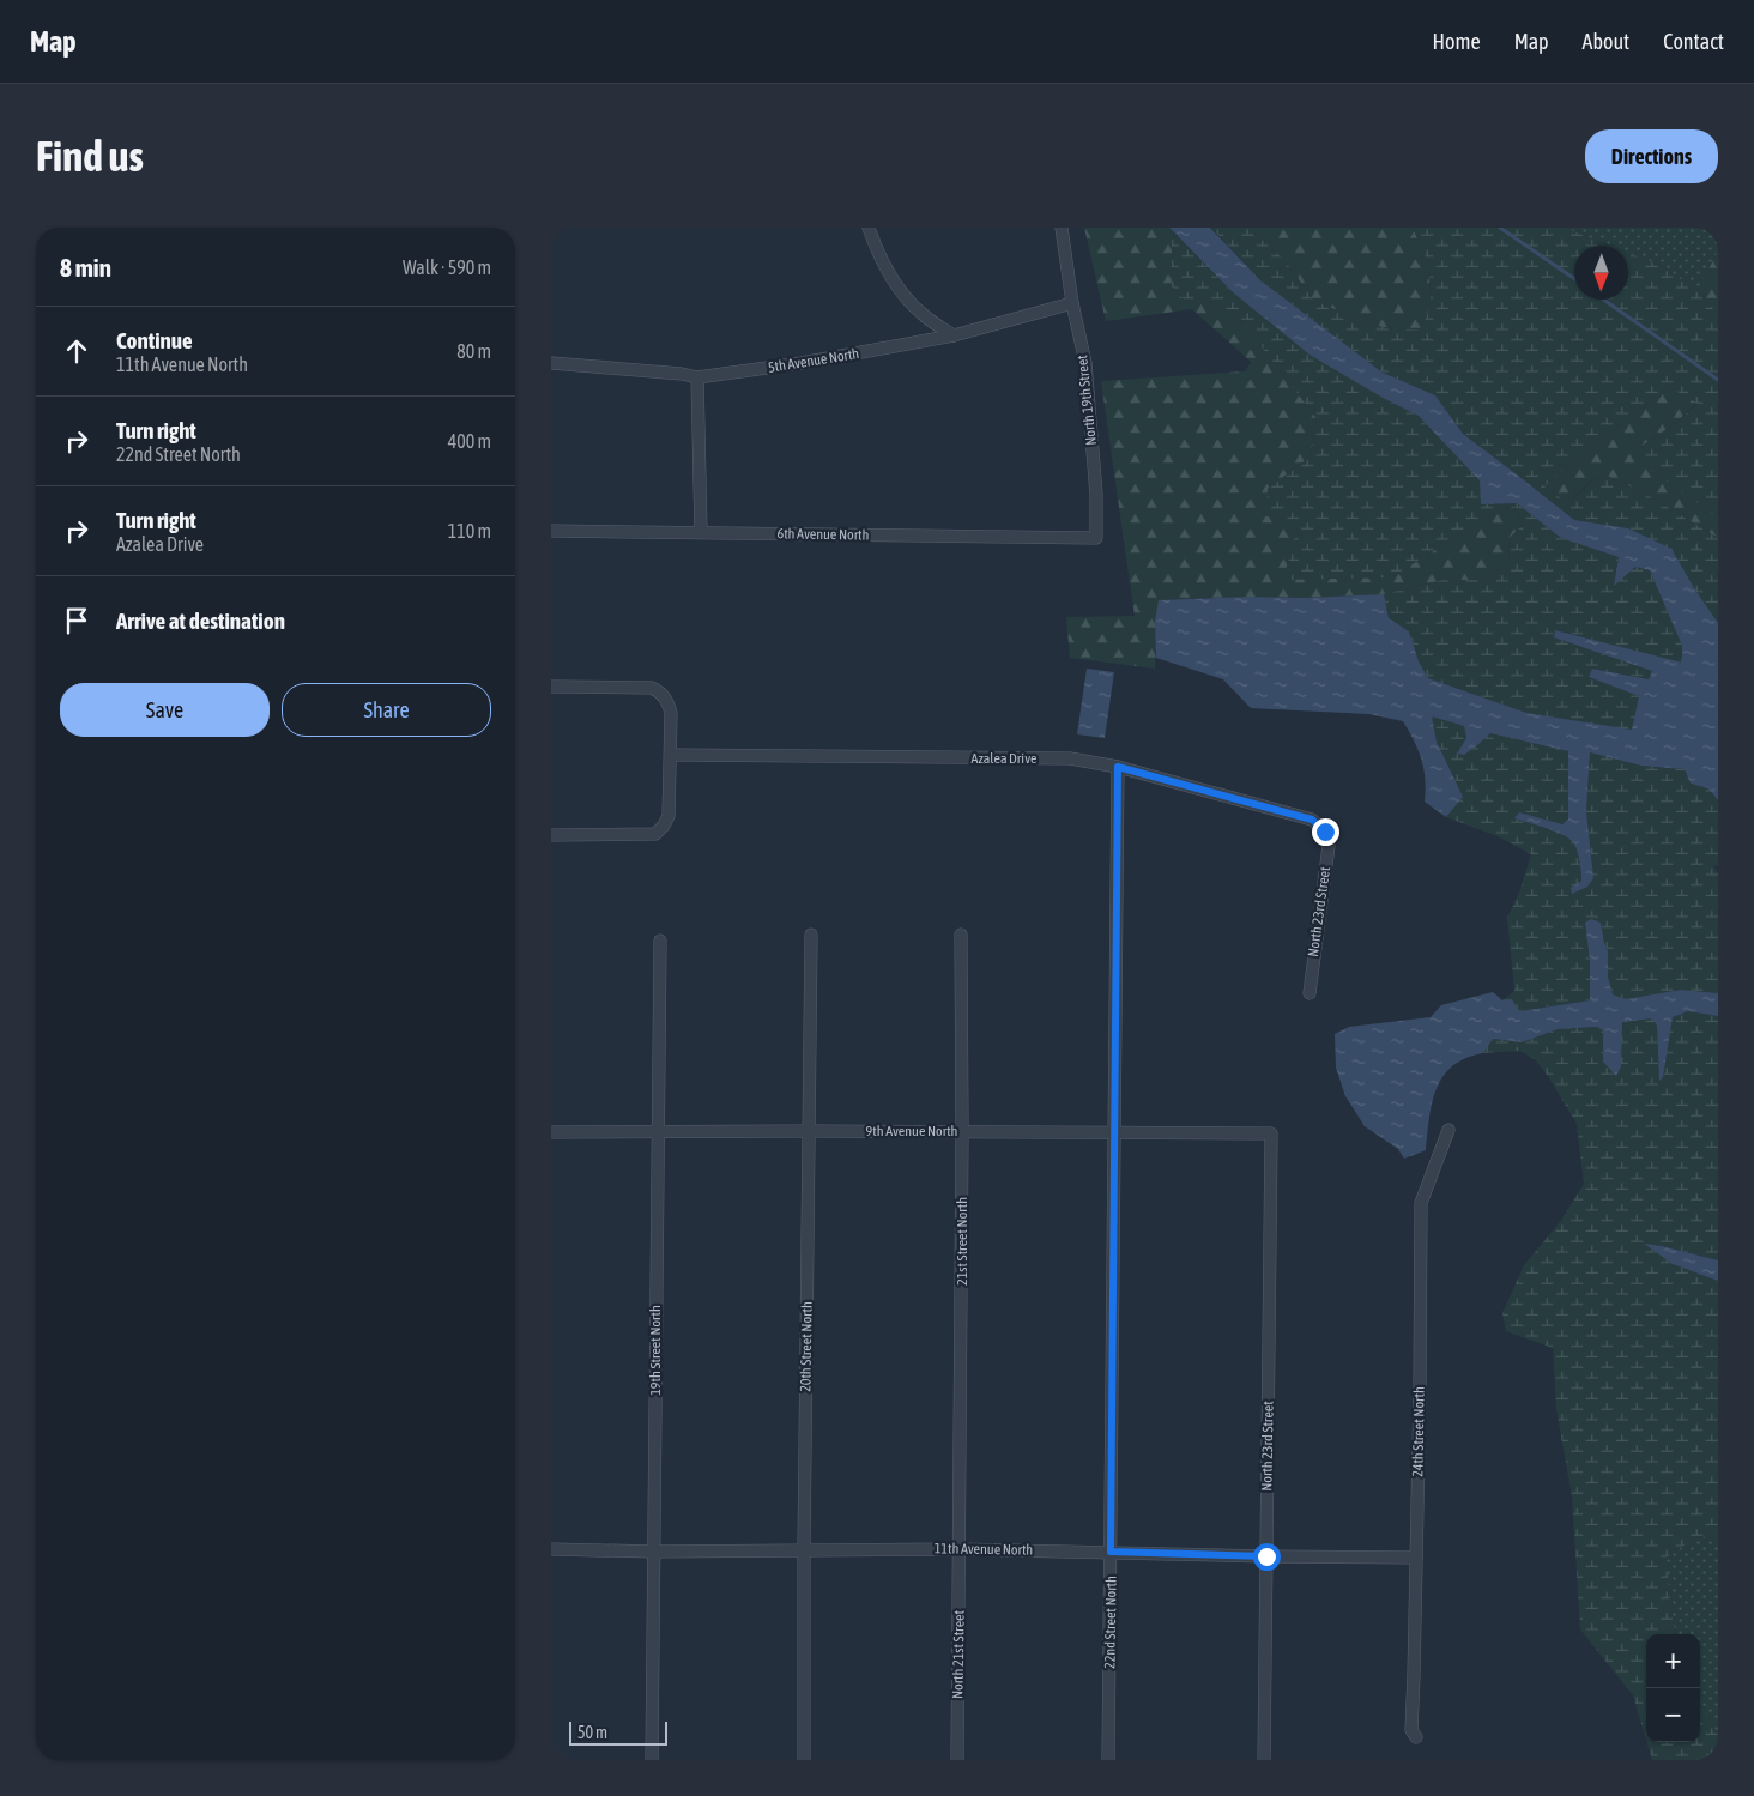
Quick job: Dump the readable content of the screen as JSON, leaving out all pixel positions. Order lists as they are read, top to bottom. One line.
{"streets":{"street":["5th Avenue North","North 19th Street","6th Avenue North","Azalea Drive","North 23rd Street","9th Avenue North","21st Street North","20th Street North","19th Street North","24th Street North","11th Avenue North","22nd Street North","North 21st Street"]},"crossings":[["5th Avenue North","North 19th Street"],["North 19th Street","6th Avenue North"],["Azalea Drive","North 23rd Street"],["Azalea Drive","22nd Street North"],["North 23rd Street","9th Avenue North"],["North 23rd Street","11th Avenue North"],["9th Avenue North","21st Street North"],["9th Avenue North","20th Street North"],["9th Avenue North","19th Street North"],["9th Avenue North","22nd Street North"],["21st Street North","11th Avenue North"],["21st Street North","North 21st Street"],["20th Street North","11th Avenue North"],["19th Street North","11th Avenue North"],["24th Street North","11th Avenue North"],["11th Avenue North","22nd Street North"],["11th Avenue North","North 21st Street"]],"scale_bar":"50 m","north":"bottom","page":{"header":"Map","nav":["Home","Map","About","Contact"],"buttons":["Directions",["Save","Share"]],"title":"Find us","heading":["8 min","Walk · 590 m"],"list":[["Continue","11th Avenue North","80 m"],["Turn right","22nd Street North","400 m"],["Turn right","Azalea Drive","110 m"],"Arrive at destination"],"map_buttons":["+","−"],"scale":"50 m"}}
